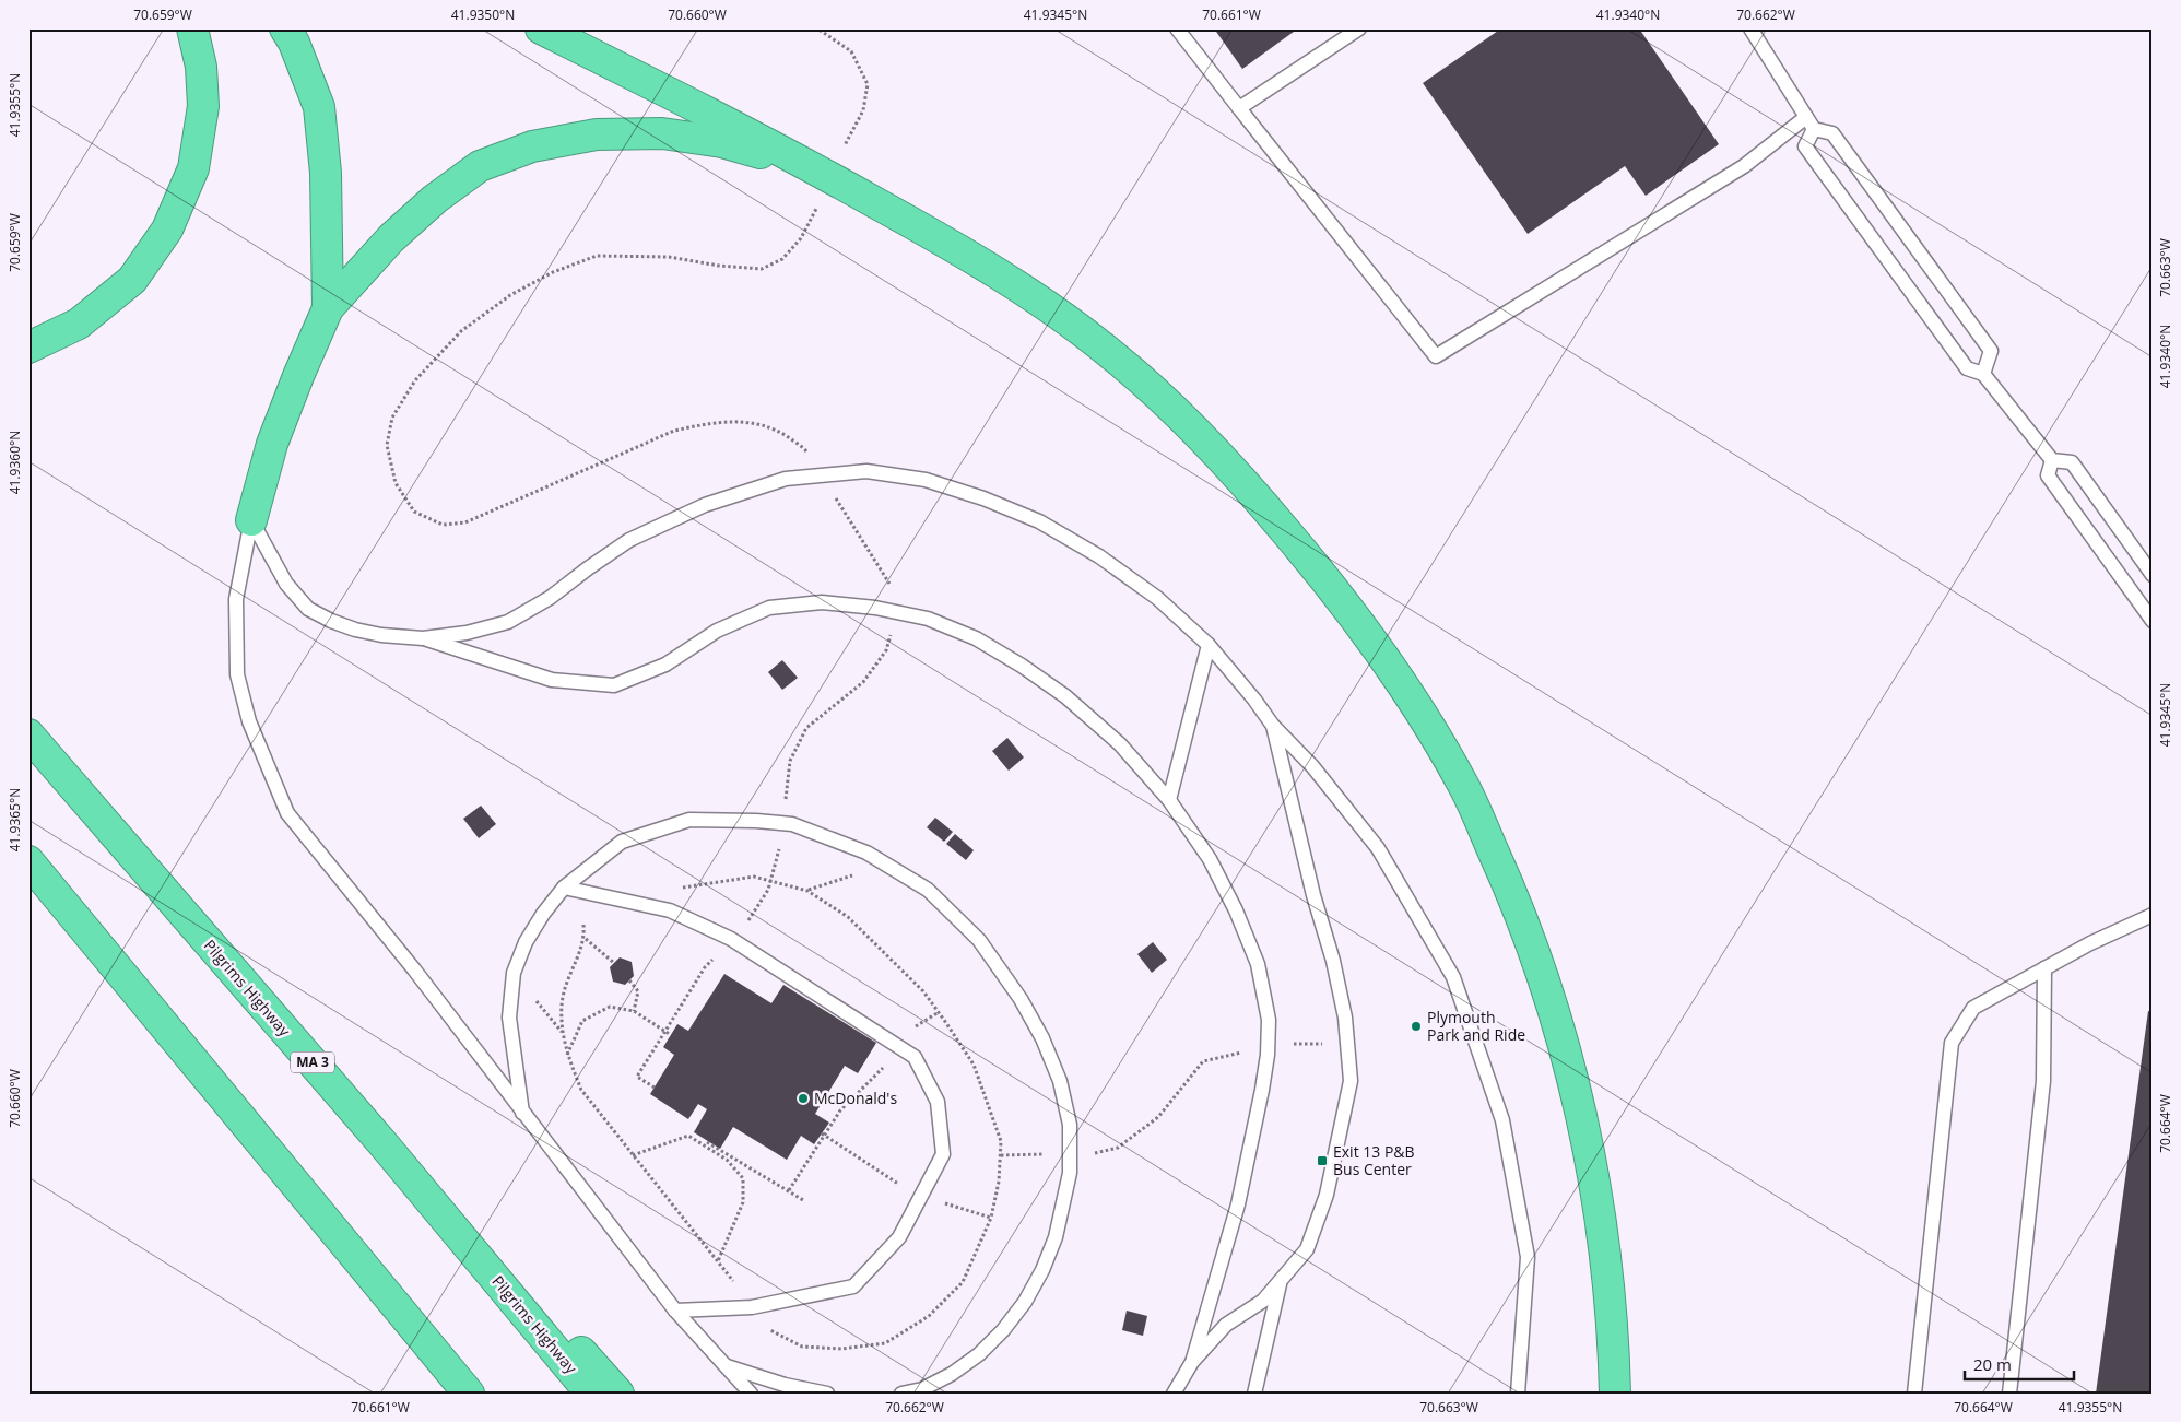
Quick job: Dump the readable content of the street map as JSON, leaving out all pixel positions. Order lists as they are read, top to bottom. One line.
{"streets":{"highway":["Pilgrims Highway","MA 3"]},"places":{"other":["Plymouth Park and Ride","McDonald's"],"transit":["Exit 13 P&B Bus Center"]},"scale_bar":"20 m","coordinates":["70.659°W","41.9350°N","70.660°W","41.9345°N","70.661°W","41.9340°N","70.662°W","41.9355°N","70.663°W","41.9360°N","41.9365°N","70.664°W"]}
